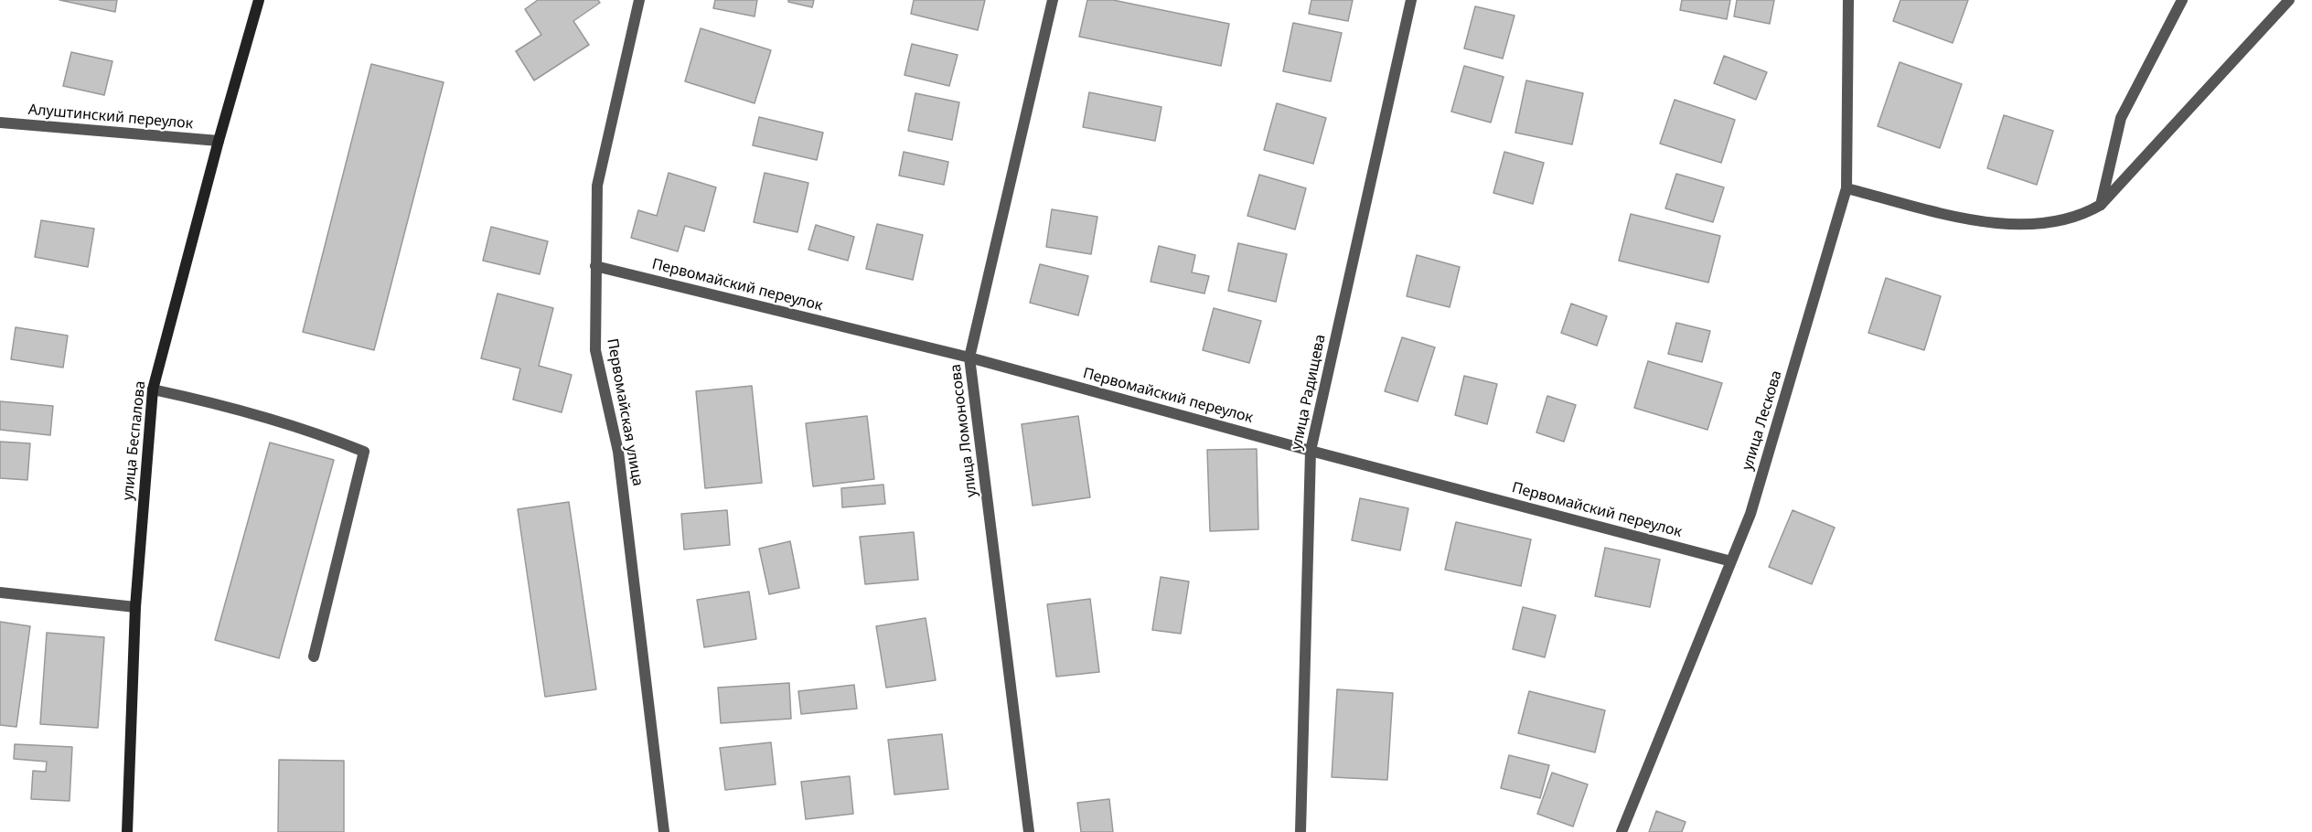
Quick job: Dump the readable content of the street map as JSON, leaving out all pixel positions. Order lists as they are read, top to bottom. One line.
{"streets":{"main road":["улица Беспалова"],"street":["Алуштинский переулок","Первомайский переулок","улица Радищева","Первомайская улица","улица Лескова","улица Ломоносова"]},"crossings":[["Алуштинский переулок","улица Беспалова"],["Первомайский переулок","улица Радищева"],["Первомайский переулок","Первомайская улица"],["Первомайский переулок","улица Лескова"],["Первомайский переулок","улица Ломоносова"]]}
